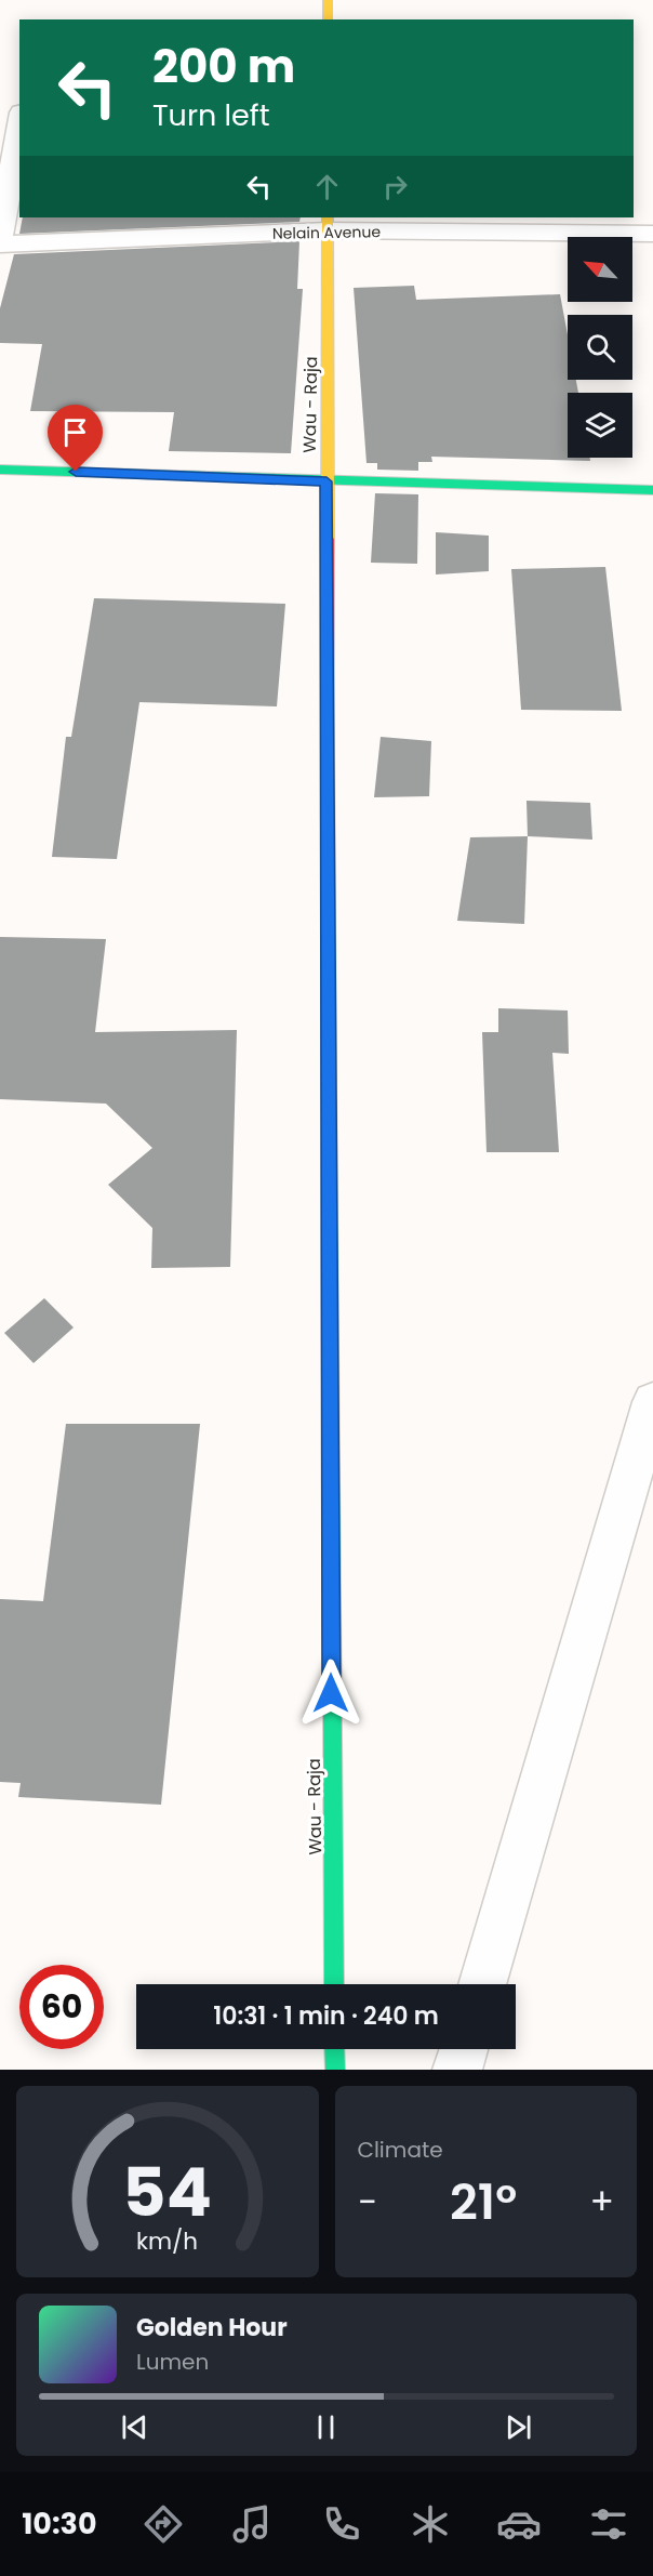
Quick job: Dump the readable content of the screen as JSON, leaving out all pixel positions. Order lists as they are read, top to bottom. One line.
{"streets":{"main road":["Wau - Raja"],"street":["Nelain Avenue"]},"crossings":[["Nelain Avenue","Wau - Raja"]],"north":"top left","page":{"turn":["200 m","Turn left"],"limit":"60","trip":"10:31 · 1 min · 240 m","tile":"Climate","heat":["−","21°","+"],"song":["Golden Hour","Lumen"],"tabs":"10:30","gauge":["54","km/h"]}}
